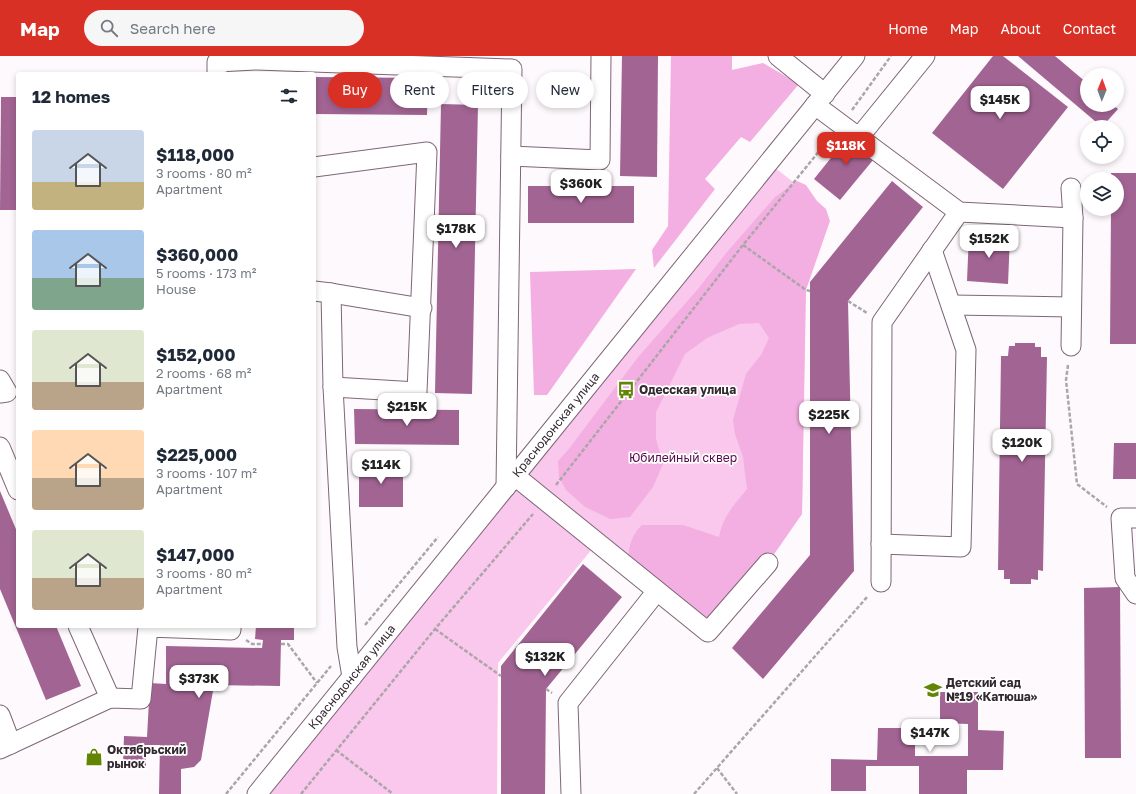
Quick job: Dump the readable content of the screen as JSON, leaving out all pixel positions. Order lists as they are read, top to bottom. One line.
{"streets":{"street":["Краснодонская улица"]},"parks":["Юбилейный сквер"],"places":{"bus stop":["Одесская улица"],"school or university":["Детский сад №19 «Катюша»"],"shop":["Октябрьский рынок"]},"north":"top","page":{"header":"Map","search":"Search here","nav":["Home","Map","About","Contact"],"chip":["Buy","Rent","Filters","New"],"heading":"12 homes","price":["$145K","$118K","$360K","$178K","$152K","$215K","$225K","$120K","$114K","$132K","$373K","$147K"],"list":[{"name":"$118,000","note":"3 rooms · 80 m² · Apartment"},{"name":"$360,000","note":"5 rooms · 173 m² · House"},{"name":"$152,000","note":"2 rooms · 68 m² · Apartment"},{"name":"$225,000","note":"3 rooms · 107 m² · Apartment"},{"name":"$147,000","note":"3 rooms · 80 m² · Apartment"}]}}
